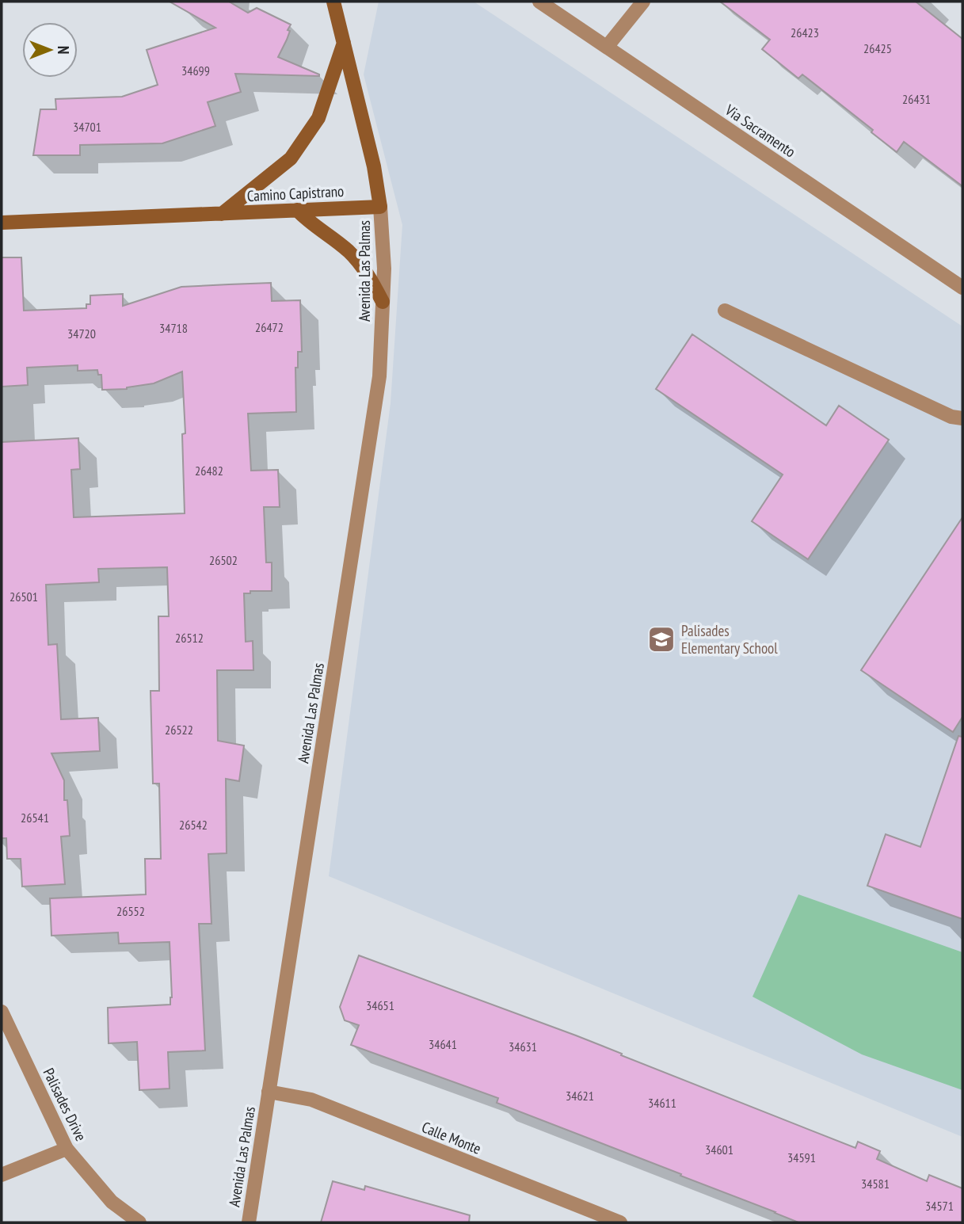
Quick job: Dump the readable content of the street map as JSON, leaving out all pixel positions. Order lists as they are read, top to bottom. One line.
{"streets":{"main road":["Camino Capistrano"],"street":["Via Sacramento","Avenida Las Palmas","Palisades Drive","Calle Monte"]},"crossings":[["Camino Capistrano","Avenida Las Palmas"],["Avenida Las Palmas","Calle Monte"]],"places":{"school or university":["Palisades Elementary School"]},"house_numbers":["26423","26425","34699","26431","34701","26472","34718","34720","26482","26502","26501","26512","26522","26541","26542","26552","34651","34641","34631","34621","34611","34601","34591","34581","34571"],"north":"right"}
